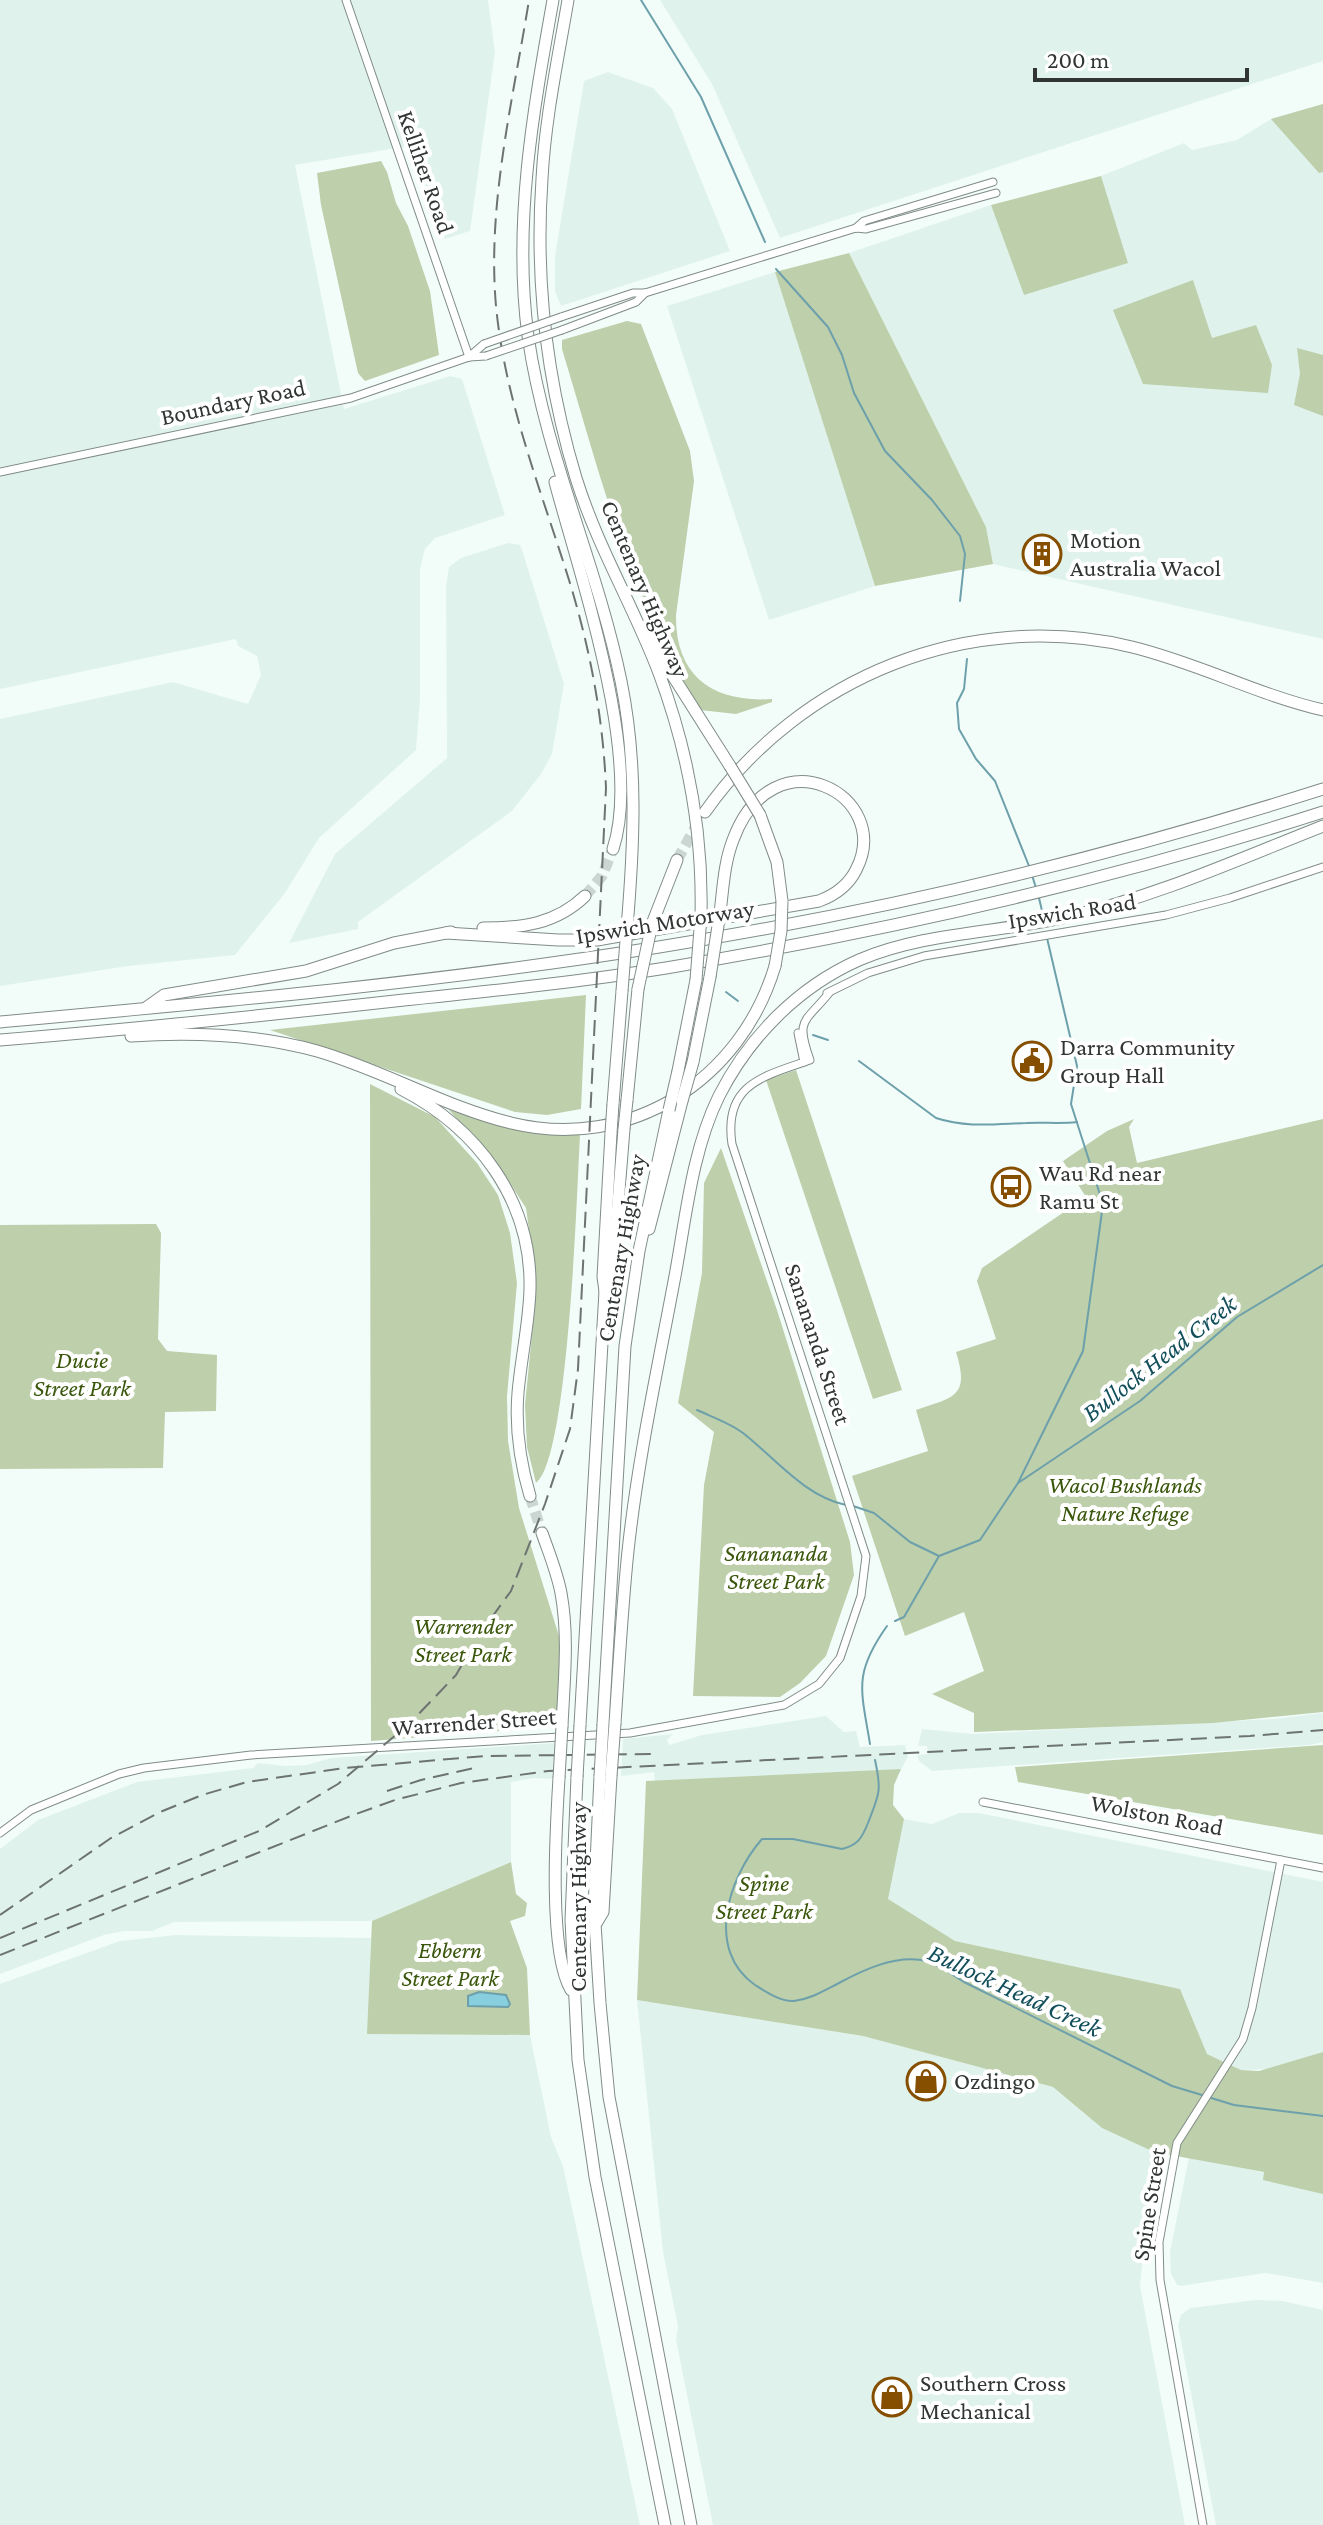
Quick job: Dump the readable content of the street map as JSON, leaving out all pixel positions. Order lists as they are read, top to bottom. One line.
{"streets":{"highway":["Centenary Highway","Ipswich Motorway"],"street":["Kelliher Road","Boundary Road","Ipswich Road","Sanananda Street","Warrender Street","Wolston Road","Spine Street"]},"crossings":[["Kelliher Road","Boundary Road"],["Ipswich Road","Sanananda Street"],["Sanananda Street","Warrender Street"],["Wolston Road","Spine Street"]],"water":["Bullock Head Creek"],"parks":["Ducie Street Park","Wacol Bushlands Nature Refuge","Sanananda Street Park","Warrender Street Park","Spine Street Park","Ebbern Street Park"],"places":{"building":["Motion Australia Wacol"],"public building":["Darra Community Group Hall"],"bus stop":["Wau Rd near Ramu St"],"shop":["Ozdingo","Southern Cross Mechanical"]},"scale_bar":"200 m"}
